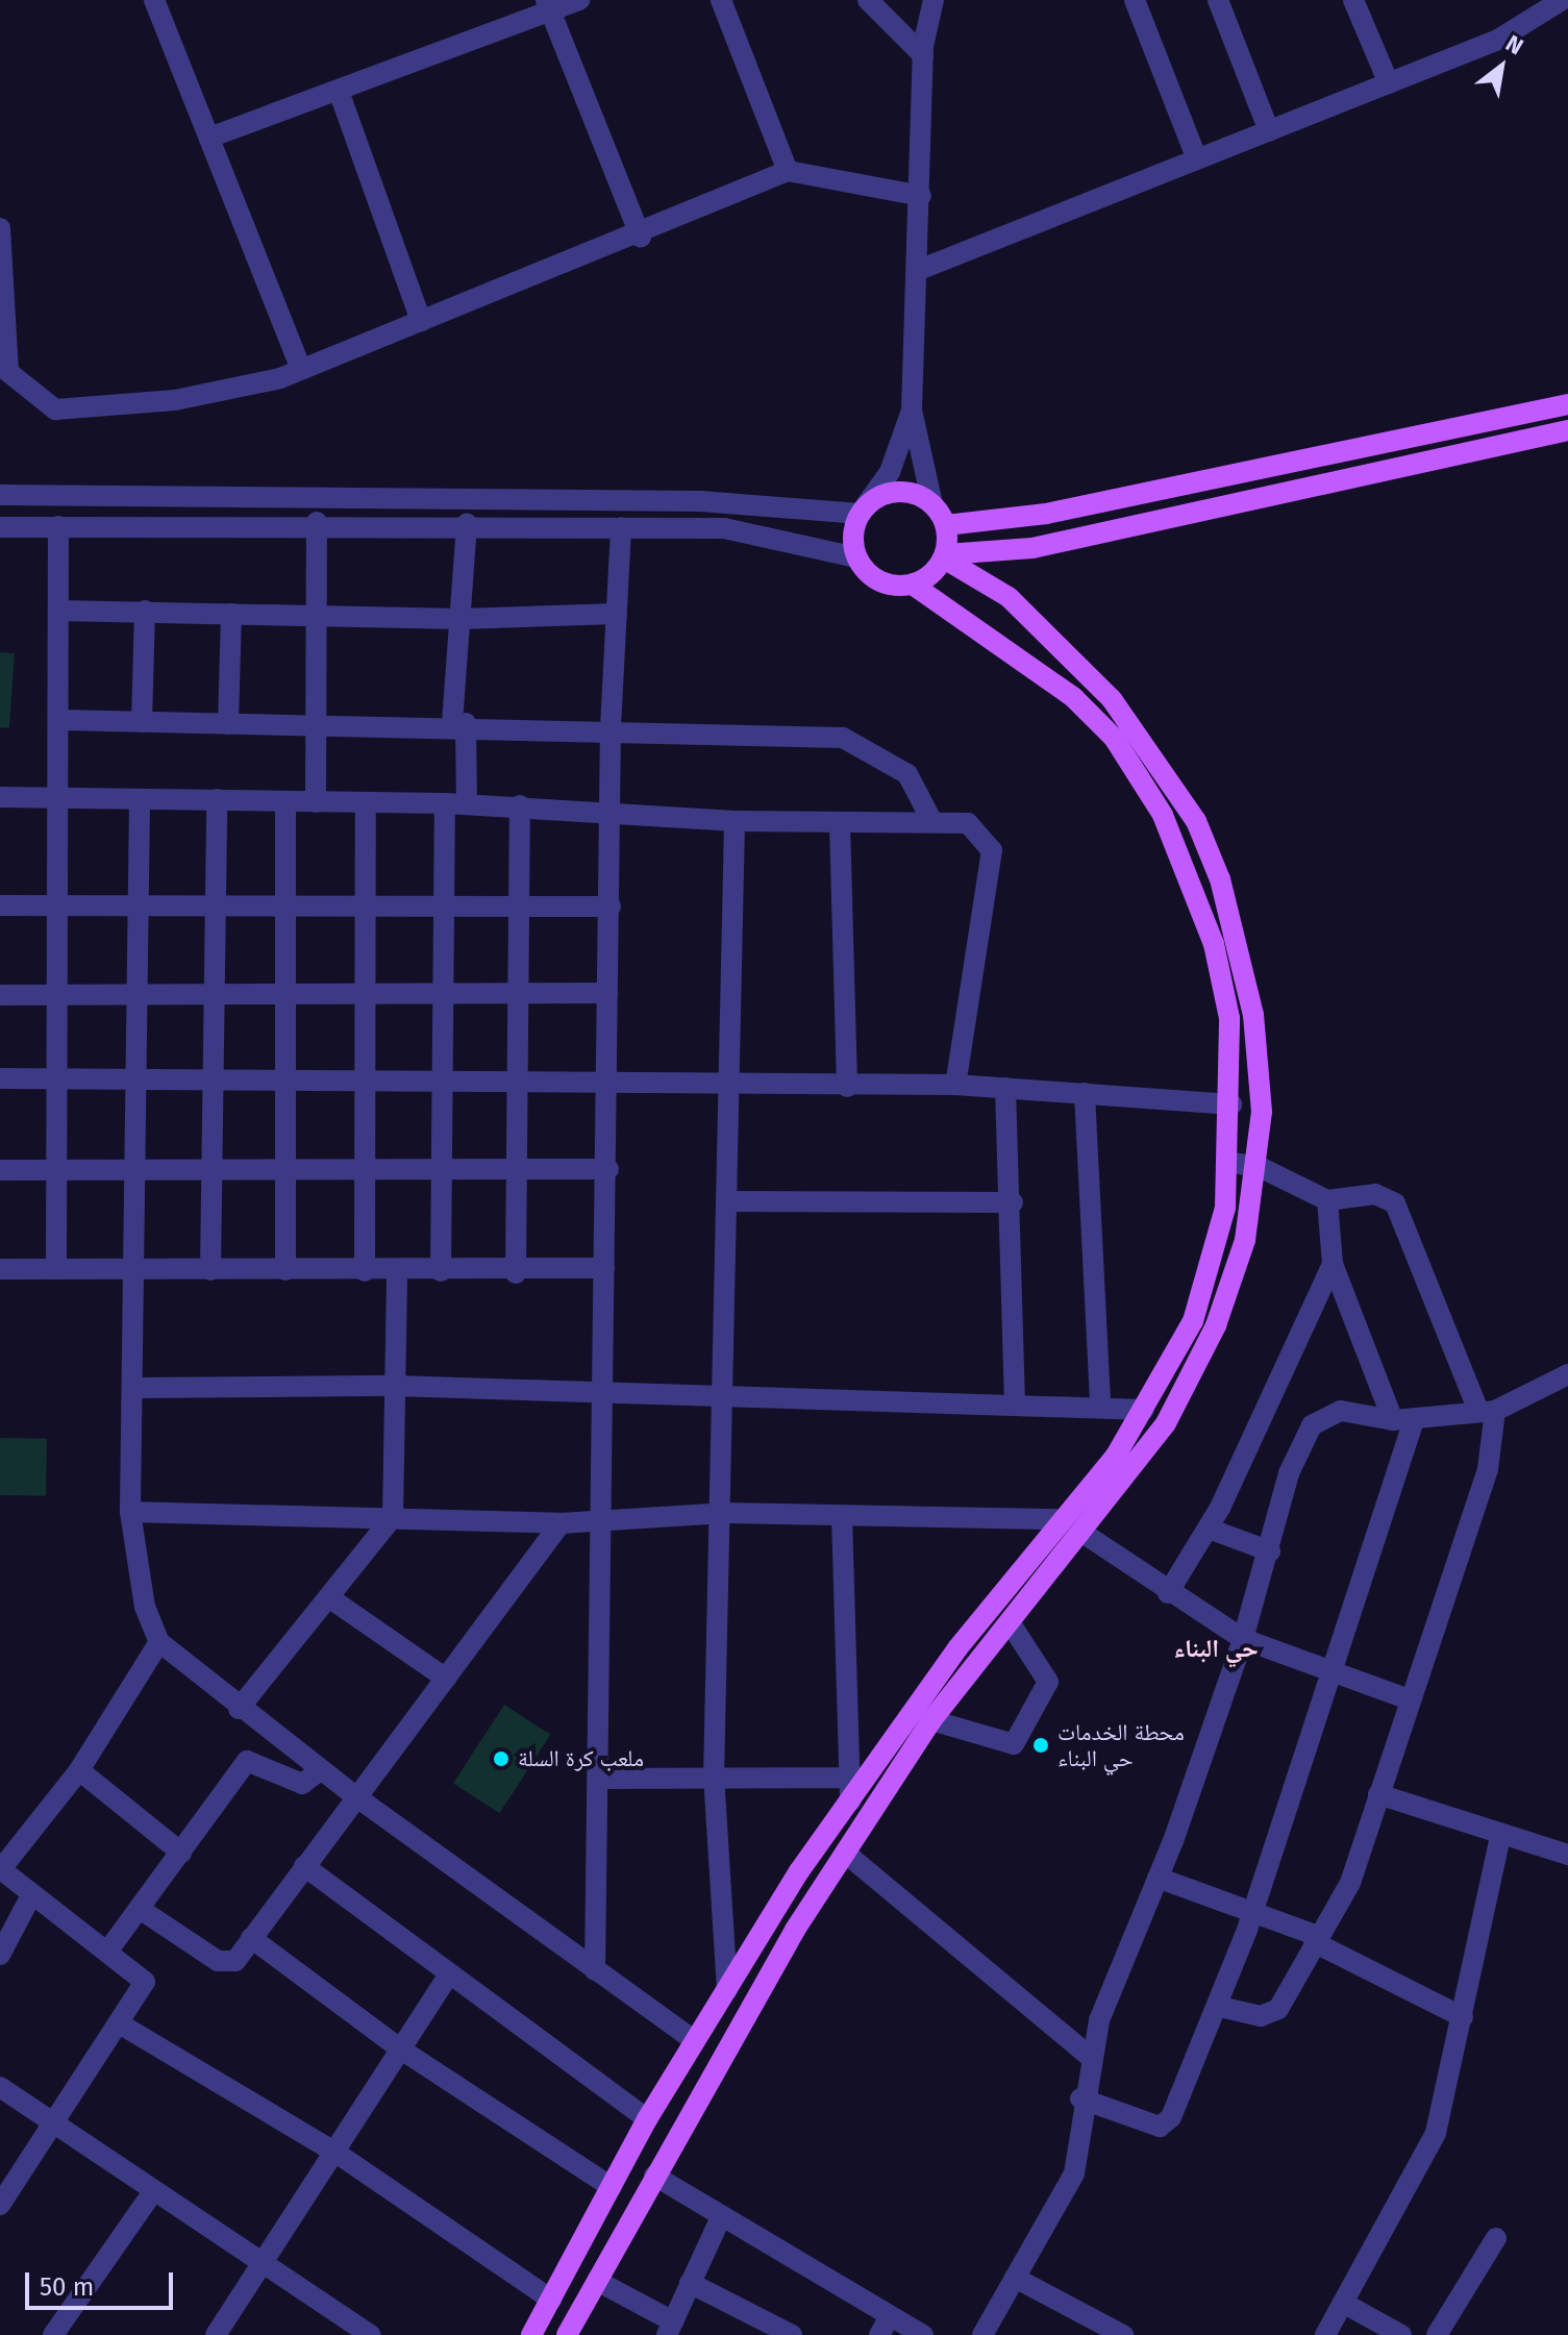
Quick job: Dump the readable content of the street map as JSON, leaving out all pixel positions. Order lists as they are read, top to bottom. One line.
{"districts":["حي البناء"],"places":["محطة الخدمات حي البناء","ملعب كرة السلة"],"scale_bar":"50 m","north":"top right"}
